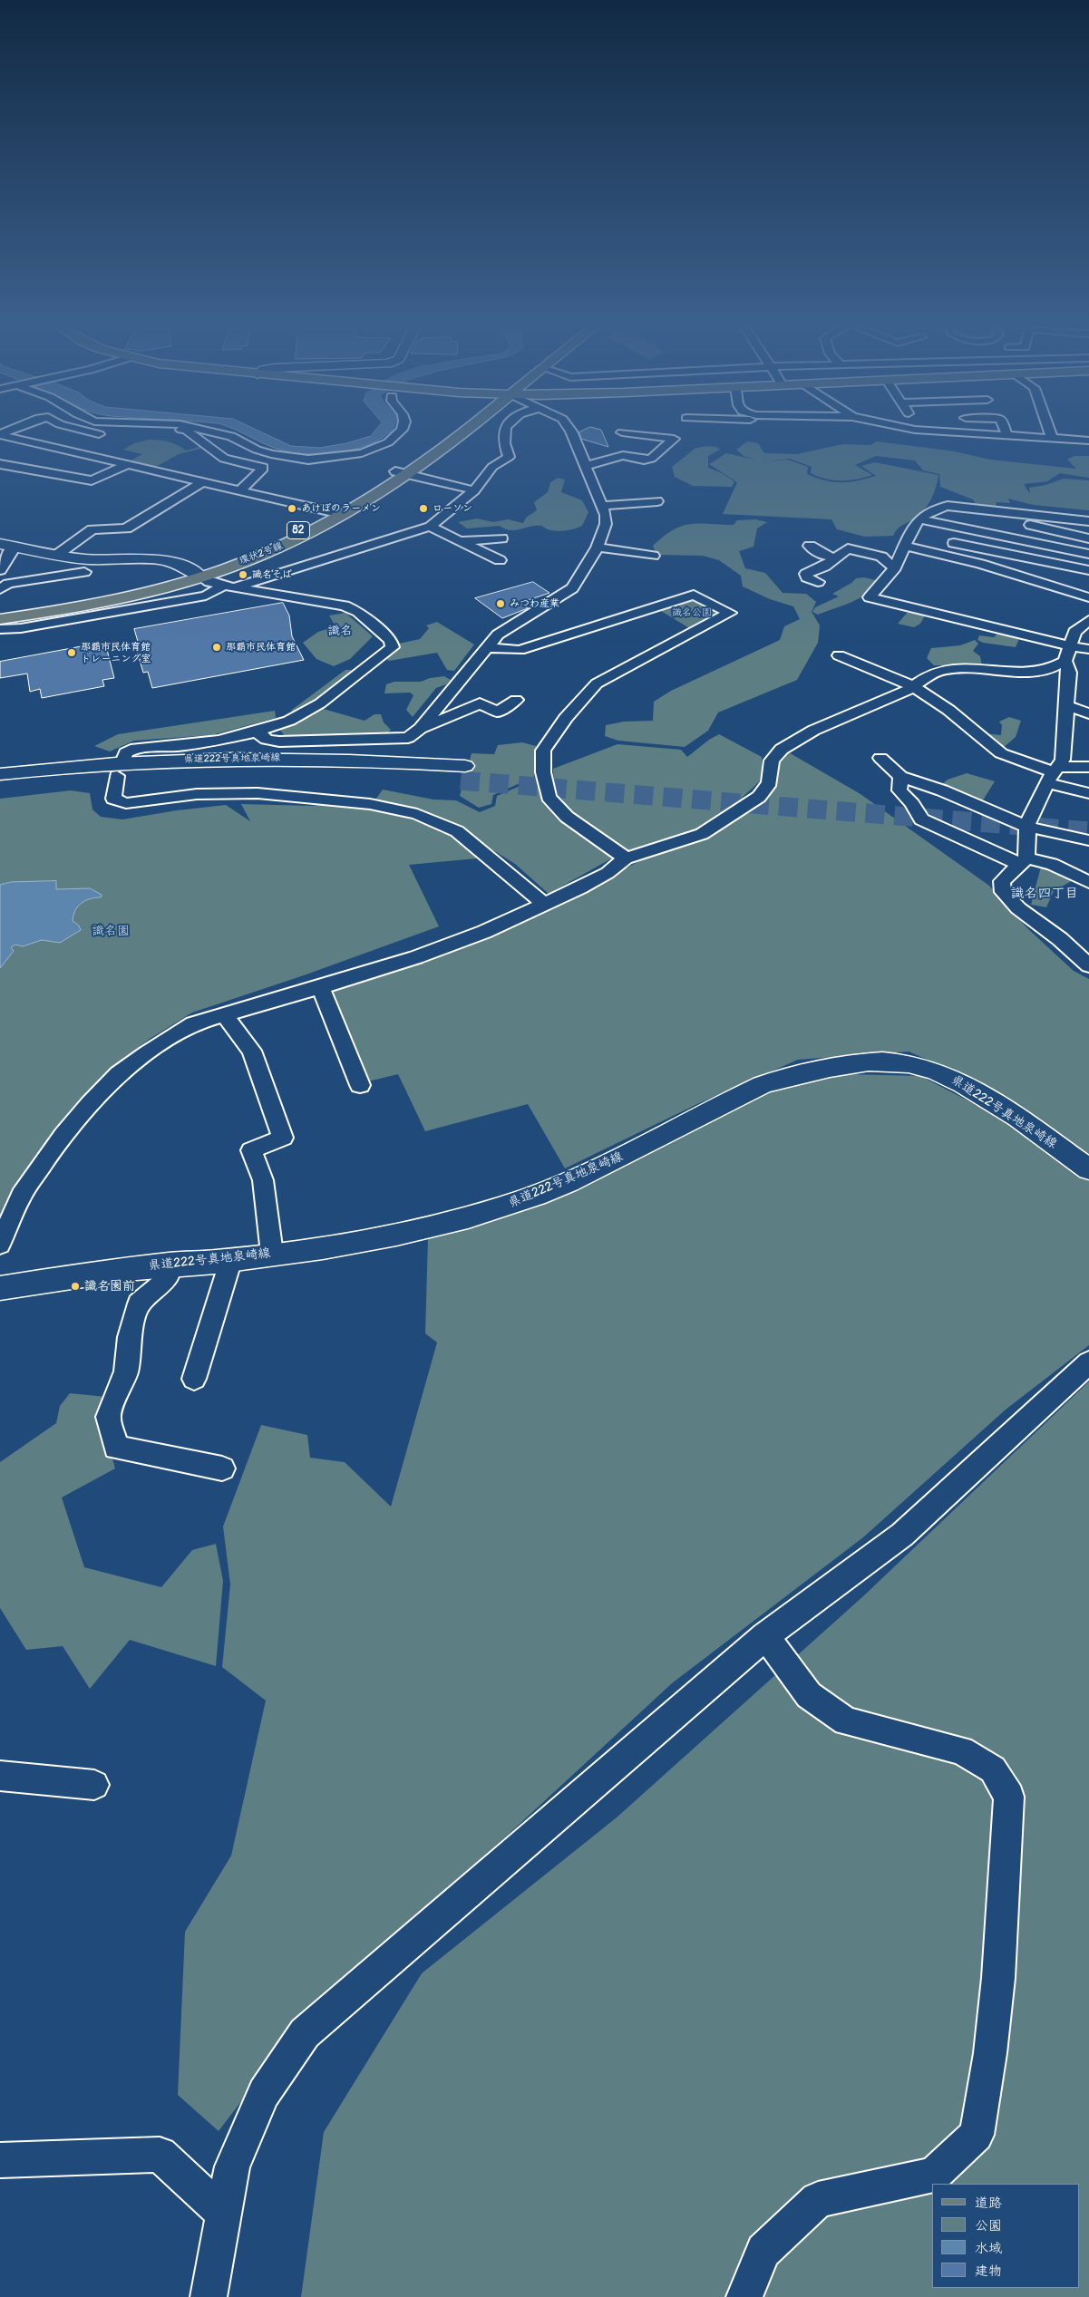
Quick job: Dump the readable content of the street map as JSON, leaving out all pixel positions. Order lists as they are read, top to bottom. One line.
{"streets":{"main road":["82","環状2号線","県道222号真地泉崎線"]},"districts":["識名","識名四丁目"],"parks":["識名公園","識名園"],"places":["あけぼのラーメン","ローソン","識名そば","みつわ産業","那覇市民体育館","那覇市民体育館 トレーニング室","識名園前"],"legend":["道路","公園","水域","建物"]}
